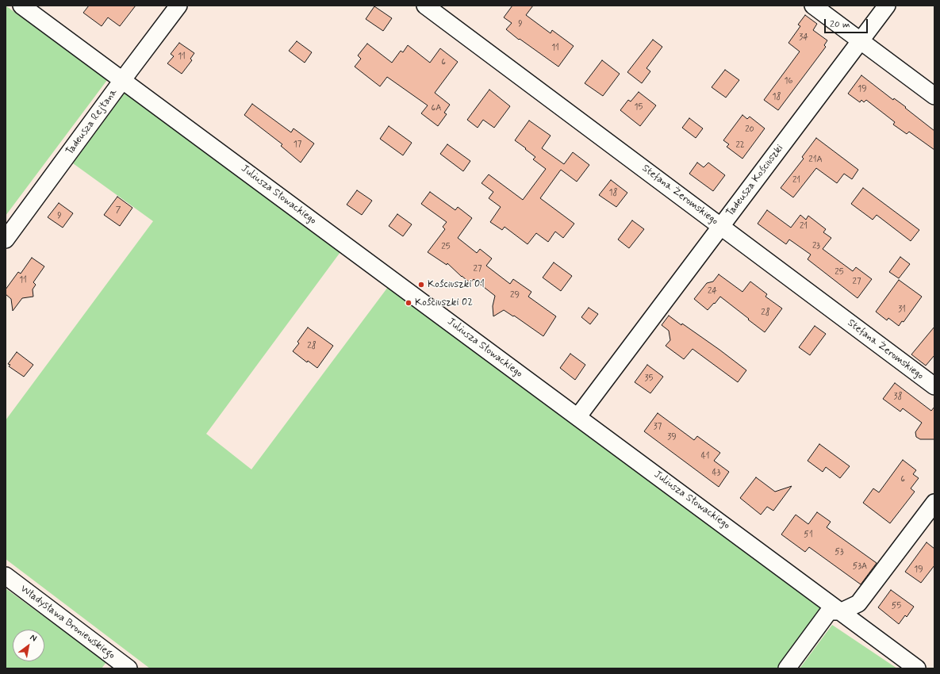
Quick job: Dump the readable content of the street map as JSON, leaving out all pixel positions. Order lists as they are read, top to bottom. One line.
{"streets":{"street":["Tadeusza Rejtana","Tadeusza Kościuszki","Juliusza Słowackiego","Stefana Żeromskiego","Władysława Broniewskiego"]},"crossings":[["Tadeusza Rejtana","Juliusza Słowackiego"],["Tadeusza Kościuszki","Juliusza Słowackiego"],["Tadeusza Kościuszki","Stefana Żeromskiego"]],"places":["Kościuszki 01","Kościuszki 02"],"house_numbers":["9","34","11","11","6","16","19","18","15","6A","20","17","22","21A","21","18","7","9","21","23","25","27","25","11","27","24","29","31","28","28","35","38","37","39","41","43","6","51","53","53A","19","55"],"scale_bar":"20 m","north":"top right"}
